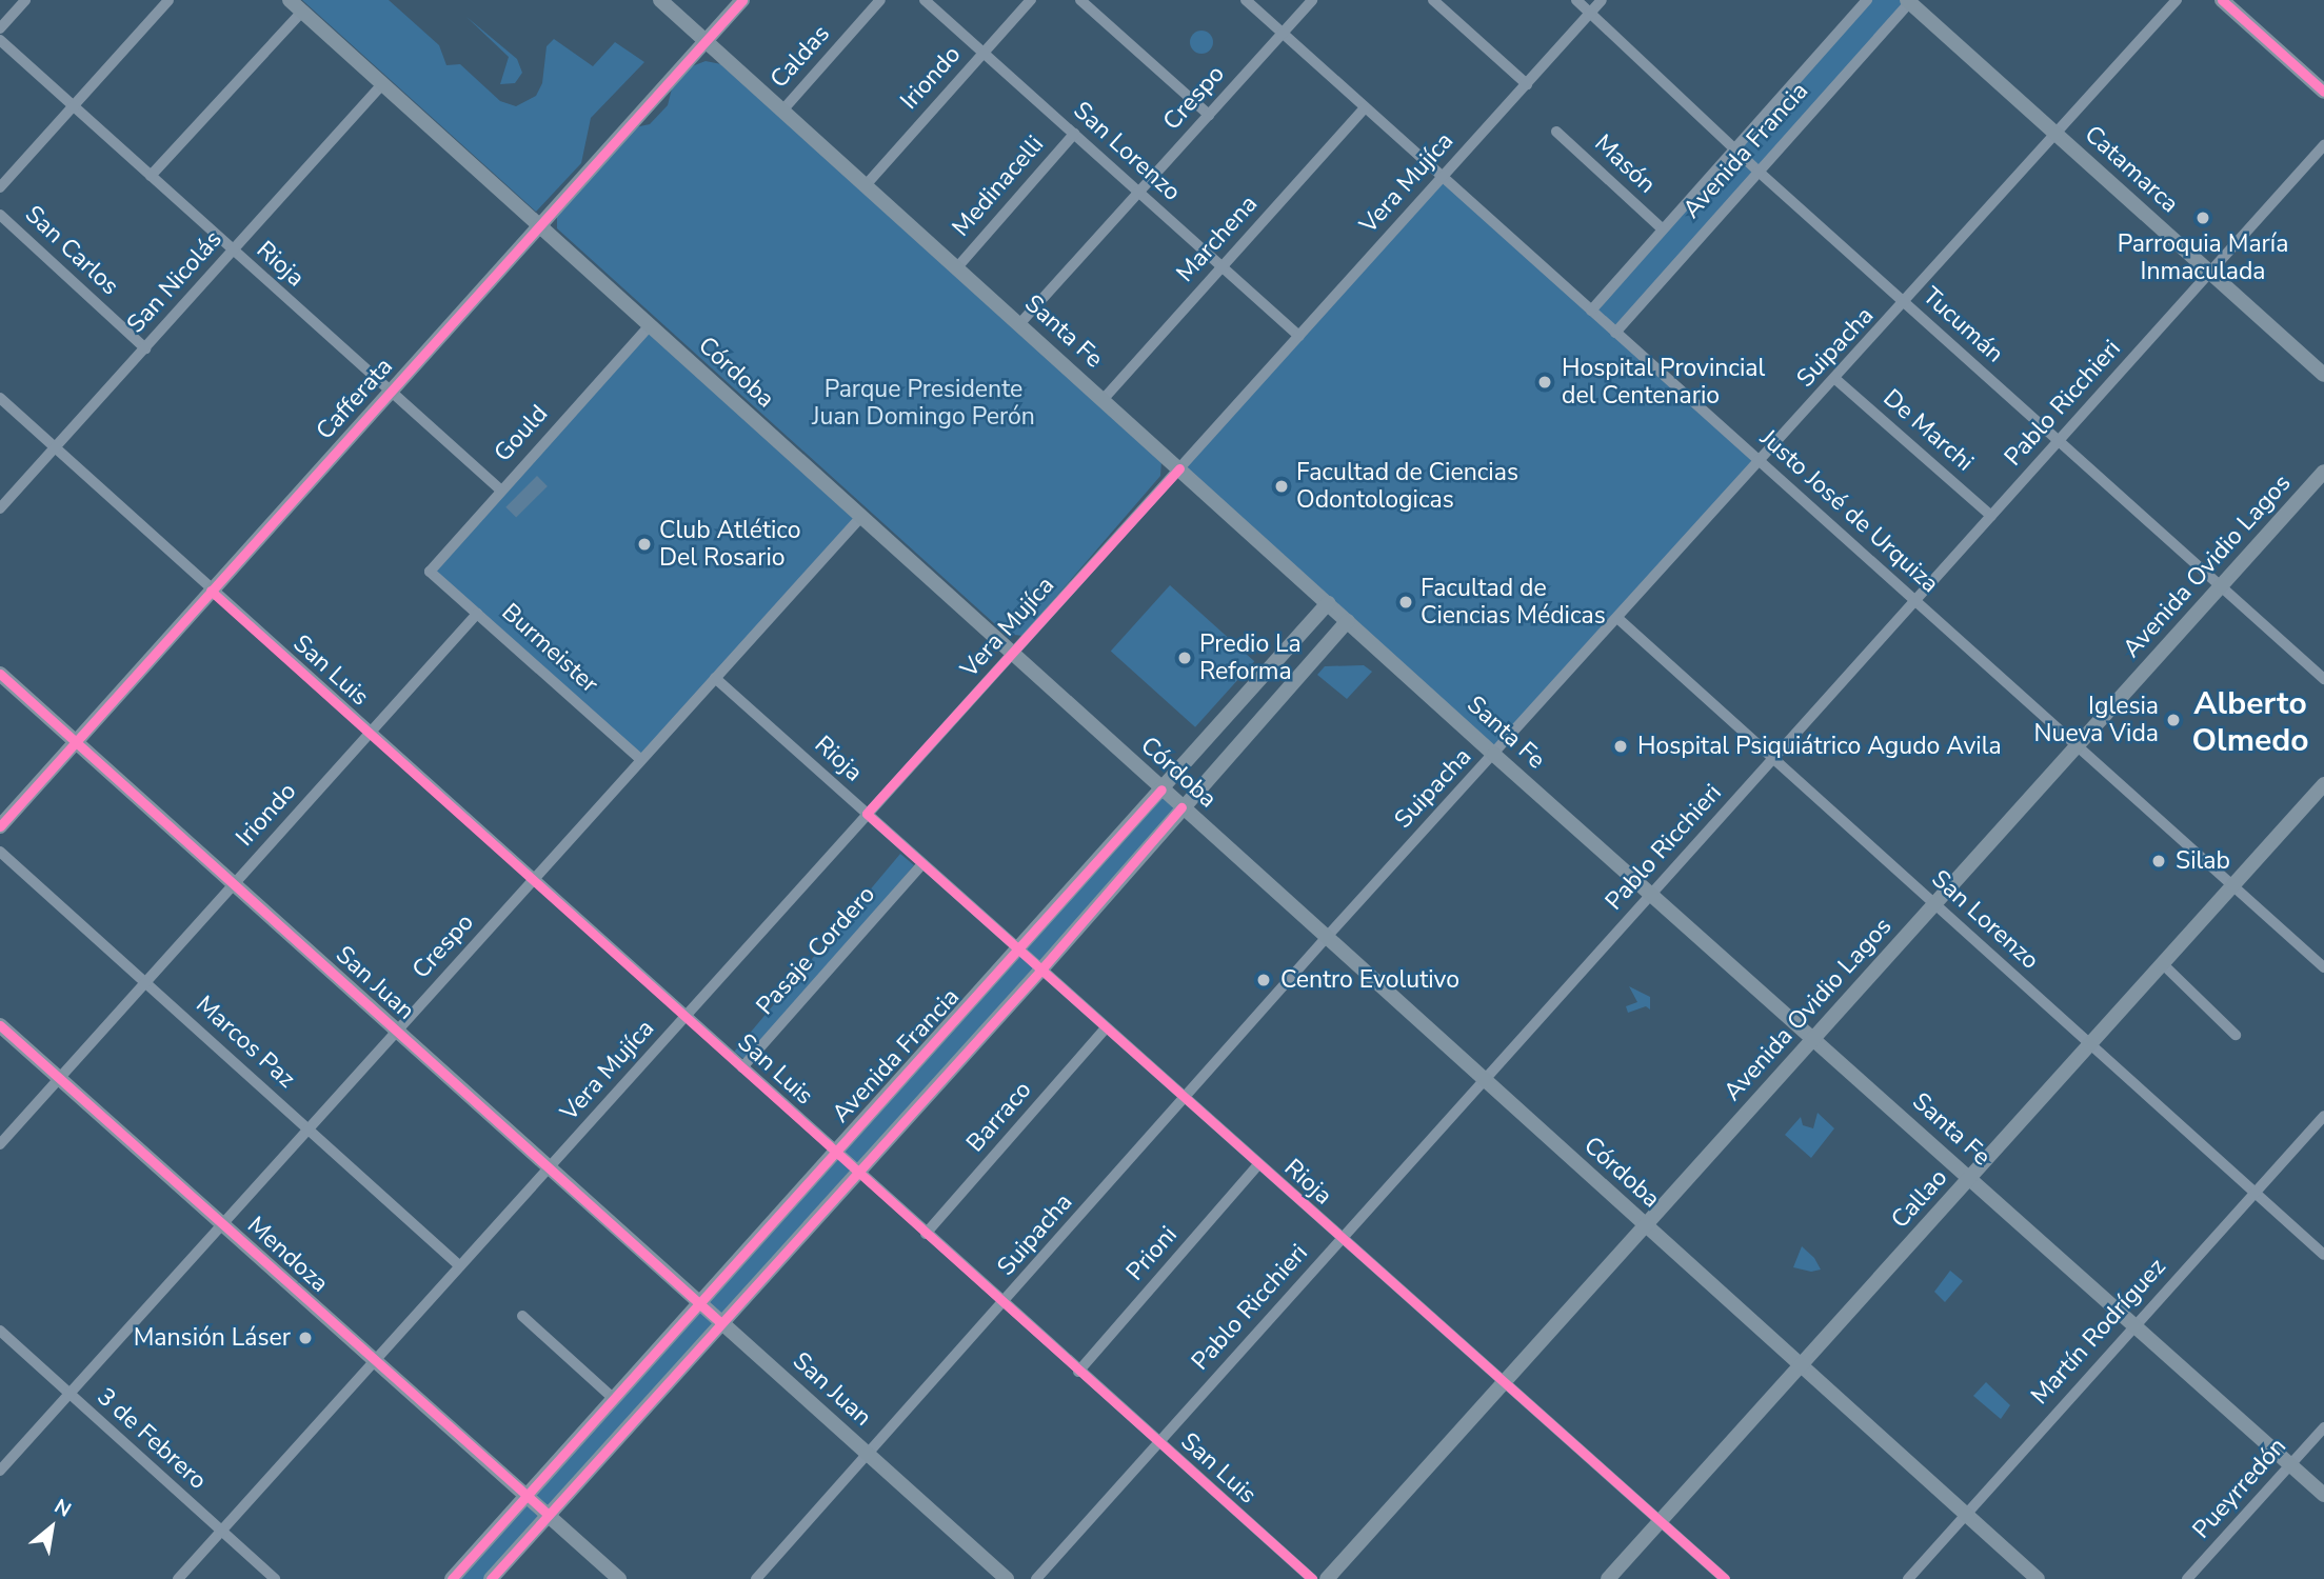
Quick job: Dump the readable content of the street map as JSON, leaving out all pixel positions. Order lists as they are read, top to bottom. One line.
{"streets":{"main road":["Avenida Francia","Catamarca","Santa Fe","Córdoba","Cafferata","Avenida Ovidio Lagos","San Juan","Callao","Mendoza"],"street":["Caldas","Iriondo","Crespo","San Lorenzo","Masón","Vera Mujíca","Medinacelli","Marchena","San Carlos","Rioja","San Nicolás","Tucumán","Suipacha","Pablo Ricchieri","De Marchi","Gould","Justo José de Urquiza","Burmeister","San Luis","Pasaje Cordero","Marcos Paz","Barraco","Prioni","Martín Rodríguez","3 de Febrero","Pueyrredón"]},"crossings":[["Caldas","Santa Fe"],["Iriondo","San Lorenzo"],["Iriondo","Santa Fe"],["Iriondo","Burmeister"],["Iriondo","San Luis"],["Iriondo","San Juan"],["Iriondo","Marcos Paz"],["Iriondo","Mendoza"],["Crespo","San Lorenzo"],["Crespo","Rioja"],["Crespo","Santa Fe"],["Crespo","Córdoba"],["Crespo","Justo José de Urquiza"],["Crespo","Burmeister"],["Crespo","San Luis"],["Crespo","San Juan"],["Crespo","Marcos Paz"],["Crespo","Mendoza"],["Crespo","3 de Febrero"],["Avenida Francia","Masón"],["Avenida Francia","Catamarca"],["Avenida Francia","Rioja"],["Avenida Francia","Tucumán"],["Avenida Francia","Santa Fe"],["Avenida Francia","Córdoba"],["Avenida Francia","Justo José de Urquiza"],["Avenida Francia","San Luis"],["Avenida Francia","San Juan"],["Avenida Francia","Mendoza"],["San Lorenzo","Vera Mujíca"],["San Lorenzo","Medinacelli"],["San Lorenzo","Marchena"],["San Lorenzo","Suipacha"],["San Lorenzo","Pablo Ricchieri"],["San Lorenzo","Avenida Ovidio Lagos"],["San Lorenzo","Callao"],["San Lorenzo","Martín Rodríguez"],["Catamarca","Suipacha"],["Catamarca","Pablo Ricchieri"],["Vera Mujíca","Rioja"],["Vera Mujíca","Tucumán"],["Vera Mujíca","Santa Fe"],["Vera Mujíca","Córdoba"],["Vera Mujíca","Justo José de Urquiza"],["Vera Mujíca","San Luis"],["Vera Mujíca","San Juan"],["Vera Mujíca","Marcos Paz"],["Vera Mujíca","Mendoza"],["Vera Mujíca","3 de Febrero"],["Medinacelli","Santa Fe"],["Marchena","Santa Fe"],["Marchena","Justo José de Urquiza"],["San Carlos","San Nicolás"],["Rioja","San Nicolás"],["Rioja","Suipacha"],["Rioja","Cafferata"],["Rioja","Pablo Ricchieri"],["Rioja","Gould"],["Rioja","Avenida Ovidio Lagos"],["Rioja","Pasaje Cordero"],["Rioja","Barraco"],["Rioja","Callao"],["Rioja","Prioni"],["San Nicolás","Córdoba"],["San Nicolás","San Luis"],["Tucumán","Suipacha"],["Tucumán","Pablo Ricchieri"],["Tucumán","Avenida Ovidio Lagos"],["Santa Fe","Suipacha"],["Santa Fe","Cafferata"],["Santa Fe","Pablo Ricchieri"],["Santa Fe","Avenida Ovidio Lagos"],["Santa Fe","Callao"],["Santa Fe","Martín Rodríguez"],["Santa Fe","Pueyrredón"],["Suipacha","Córdoba"],["Suipacha","De Marchi"],["Suipacha","Justo José de Urquiza"],["Suipacha","San Luis"],["Suipacha","San Juan"],["Córdoba","Cafferata"],["Córdoba","Pablo Ricchieri"],["Córdoba","Gould"],["Córdoba","Avenida Ovidio Lagos"],["Córdoba","Callao"],["Córdoba","Martín Rodríguez"],["Cafferata","San Luis"],["Cafferata","San Juan"],["Pablo Ricchieri","De Marchi"],["Pablo Ricchieri","Justo José de Urquiza"],["Pablo Ricchieri","San Luis"],["Gould","Burmeister"],["Justo José de Urquiza","Avenida Ovidio Lagos"],["Justo José de Urquiza","Callao"],["San Luis","Pasaje Cordero"],["San Luis","Barraco"],["San Luis","Prioni"]],"districts":["Alberto Olmedo"],"parks":["Parque Presidente Juan Domingo Perón"],"places":["Parroquia María Inmaculada","Hospital Provincial del Centenario","Facultad de Ciencias Odontologicas","Club Atlético Del Rosario","Facultad de Ciencias Médicas","Predio La Reforma","Iglesia Nueva Vida","Hospital Psiquiátrico Agudo Avila","Silab","Centro Evolutivo","Mansión Láser"],"north":"top right"}
